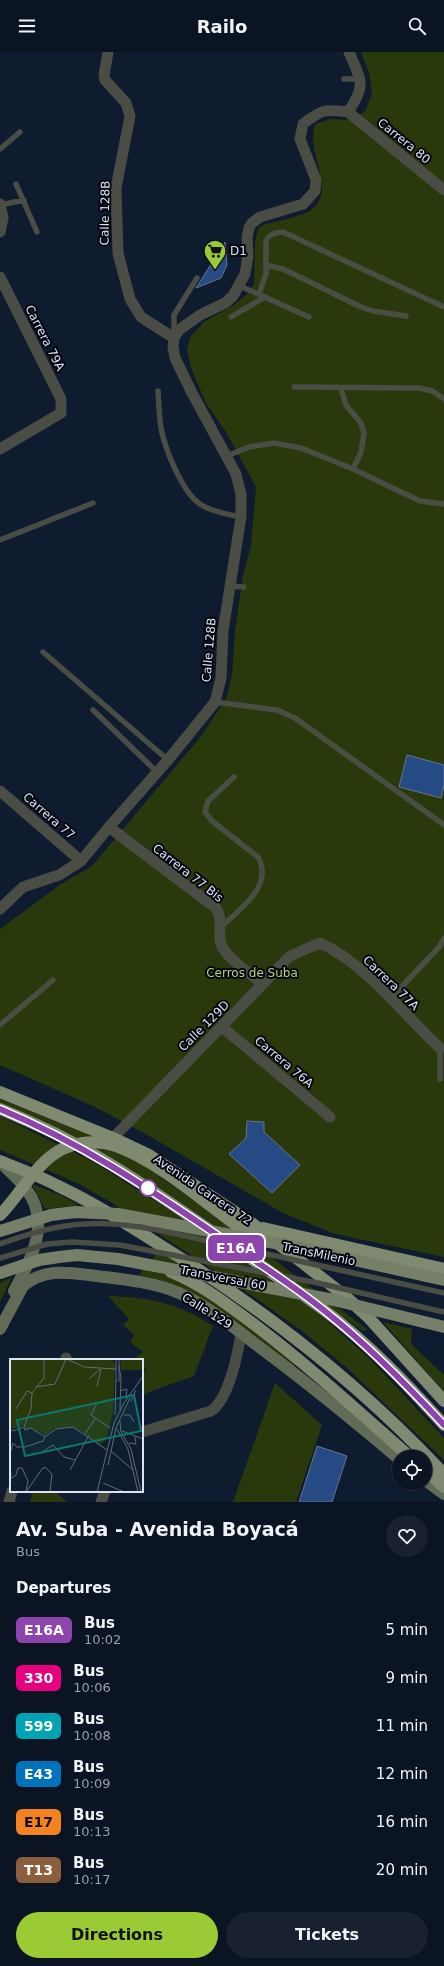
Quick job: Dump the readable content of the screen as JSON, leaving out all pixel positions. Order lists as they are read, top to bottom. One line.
{"streets":{"highway":["Avenida Carrera 72"],"main road":["Transversal 60","Calle 129"],"street":["Carrera 80","Calle 128B","Carrera 79A","Carrera 77","Carrera 77 Bis","Carrera 77A","Calle 129D","Carrera 76A"],"lane":["TransMilenio"]},"crossings":[["Calle 128B","Carrera 77"],["Calle 128B","Carrera 77 Bis"],["Carrera 77 Bis","Calle 129D"],["Carrera 77A","Calle 129D"],["Calle 129D","Carrera 76A"],["Calle 129D","Avenida Carrera 72"]],"parks":["Cerros de Suba"],"places":{"supermarket":["D1"]},"lines":["bus line E16A"],"page":{"header":"Railo","on_map":"E16A","heading":[["Av. Suba - Avenida Boyacá","Bus"],"Departures"],"list":[{"mark":"E16A","name":"Bus","note":"10:02","value":"5 min"},{"mark":"330","name":"Bus","note":"10:06","value":"9 min"},{"mark":"599","name":"Bus","note":"10:08","value":"11 min"},{"mark":"E43","name":"Bus","note":"10:09","value":"12 min"},{"mark":"E17","name":"Bus","note":"10:13","value":"16 min"},{"mark":"T13","name":"Bus","note":"10:17","value":"20 min"}],"buttons":["Directions","Tickets"]}}
